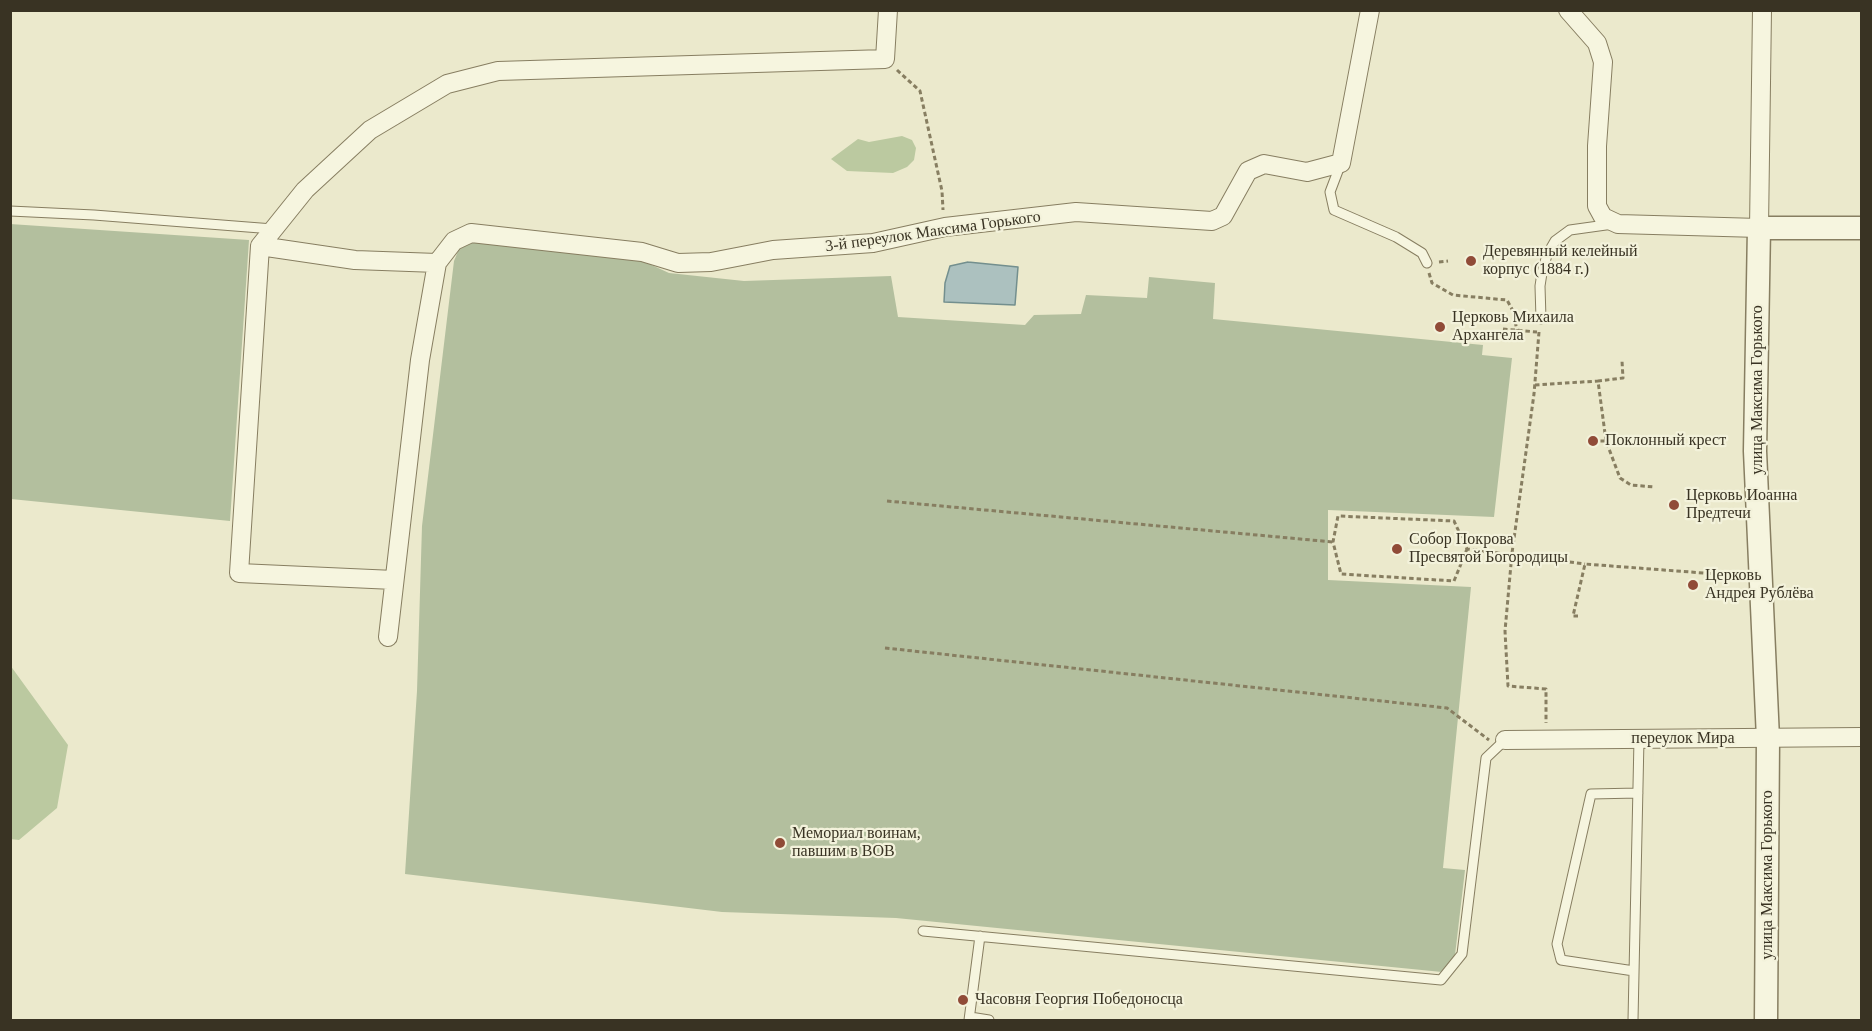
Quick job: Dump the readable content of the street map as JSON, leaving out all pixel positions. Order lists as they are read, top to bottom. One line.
{"streets":{"street":["3-й переулок Максима Горького","улица Максима Горького","переулок Мира"]},"crossings":[["улица Максима Горького","переулок Мира"]],"places":["Деревянный келейный корпус (1884 г.)","Церковь Михаила Архангела","Поклонный крест","Церковь Иоанна Предтечи","Собор Покрова Пресвятой Богородицы","Церковь Андрея Рублёва","Мемориал воинам, павшим в ВОВ","Часовня Георгия Победоносца"]}
